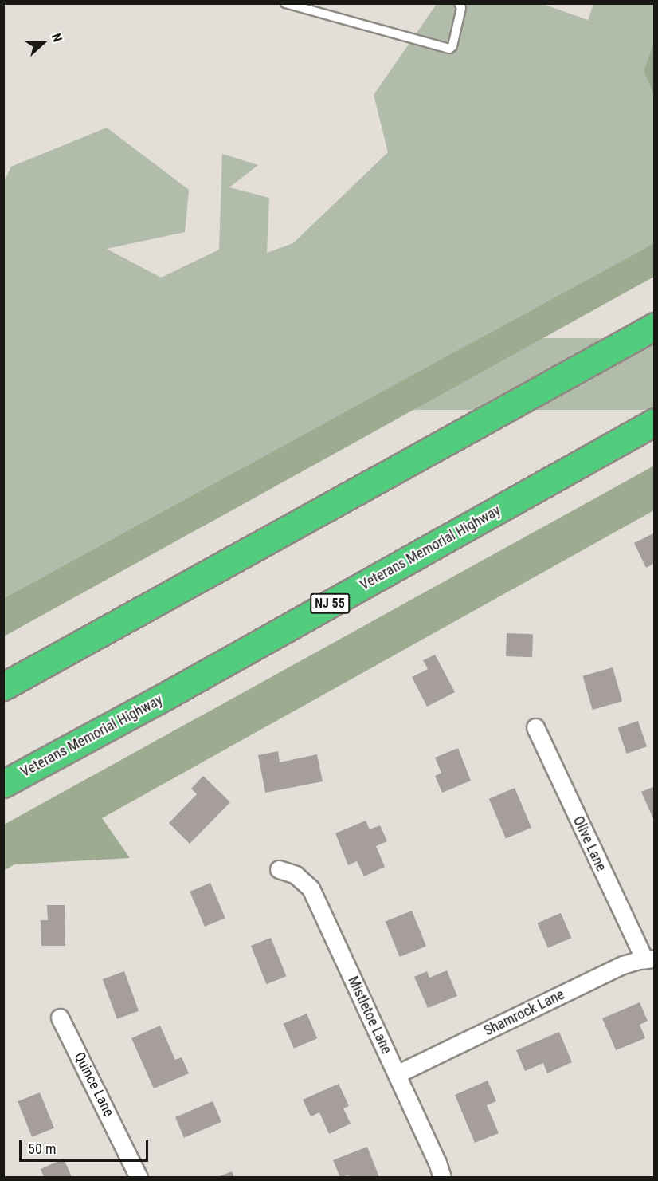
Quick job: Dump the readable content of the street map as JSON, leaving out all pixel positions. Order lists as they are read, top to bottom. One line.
{"streets":{"highway":["Veterans Memorial Highway","NJ 55"],"street":["Olive Lane","Shamrock Lane","Mistletoe Lane","Quince Lane"]},"crossings":[["Olive Lane","Shamrock Lane"],["Shamrock Lane","Mistletoe Lane"]],"scale_bar":"50 m","north":"right"}
